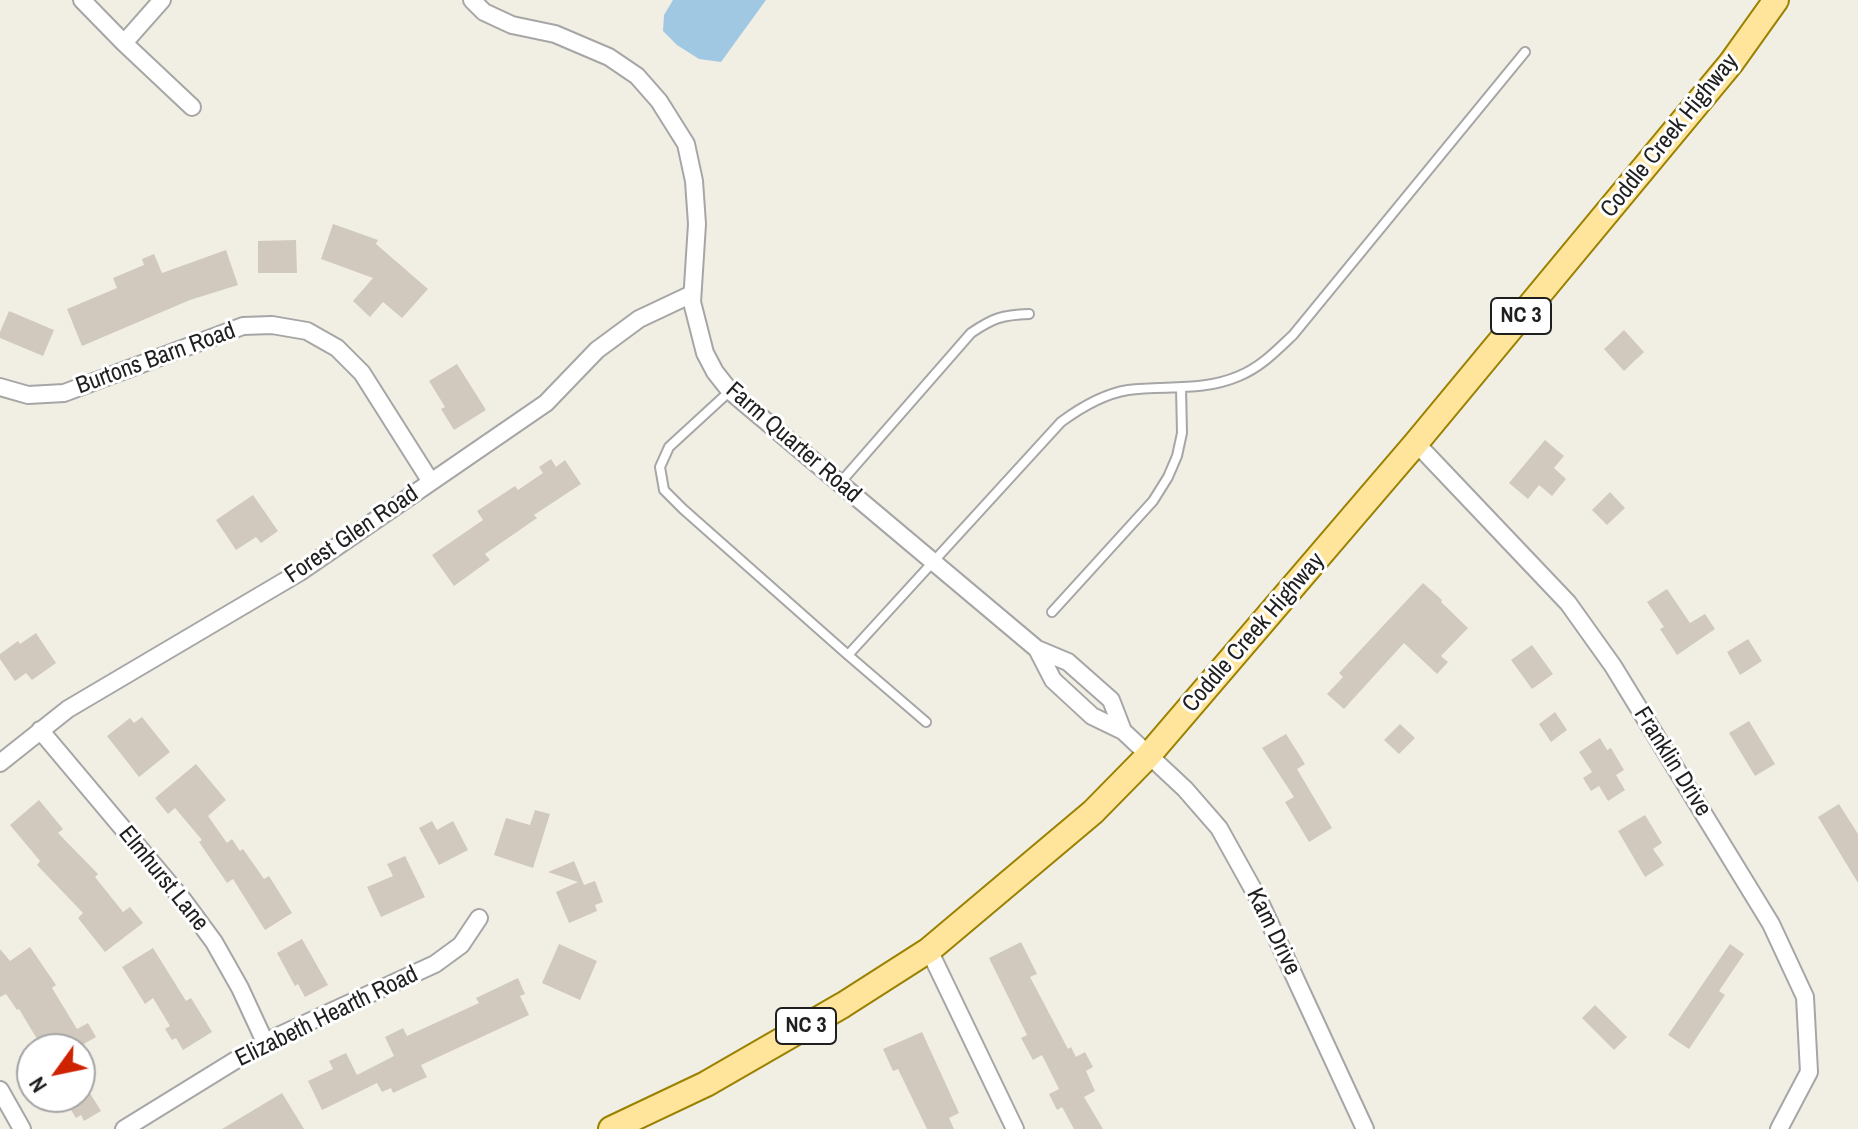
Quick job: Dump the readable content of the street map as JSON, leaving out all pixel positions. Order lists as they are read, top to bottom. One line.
{"streets":{"main road":["Coddle Creek Highway","NC 3"],"street":["Burtons Barn Road","Farm Quarter Road","Forest Glen Road","Franklin Drive","Elmhurst Lane","Kam Drive","Elizabeth Hearth Road"]},"crossings":[["Coddle Creek Highway","Farm Quarter Road"],["Coddle Creek Highway","Franklin Drive"],["Coddle Creek Highway","Kam Drive"],["Burtons Barn Road","Forest Glen Road"],["Farm Quarter Road","Forest Glen Road"],["Farm Quarter Road","Kam Drive"],["Forest Glen Road","Elmhurst Lane"],["Elmhurst Lane","Elizabeth Hearth Road"]],"north":"bottom left"}
